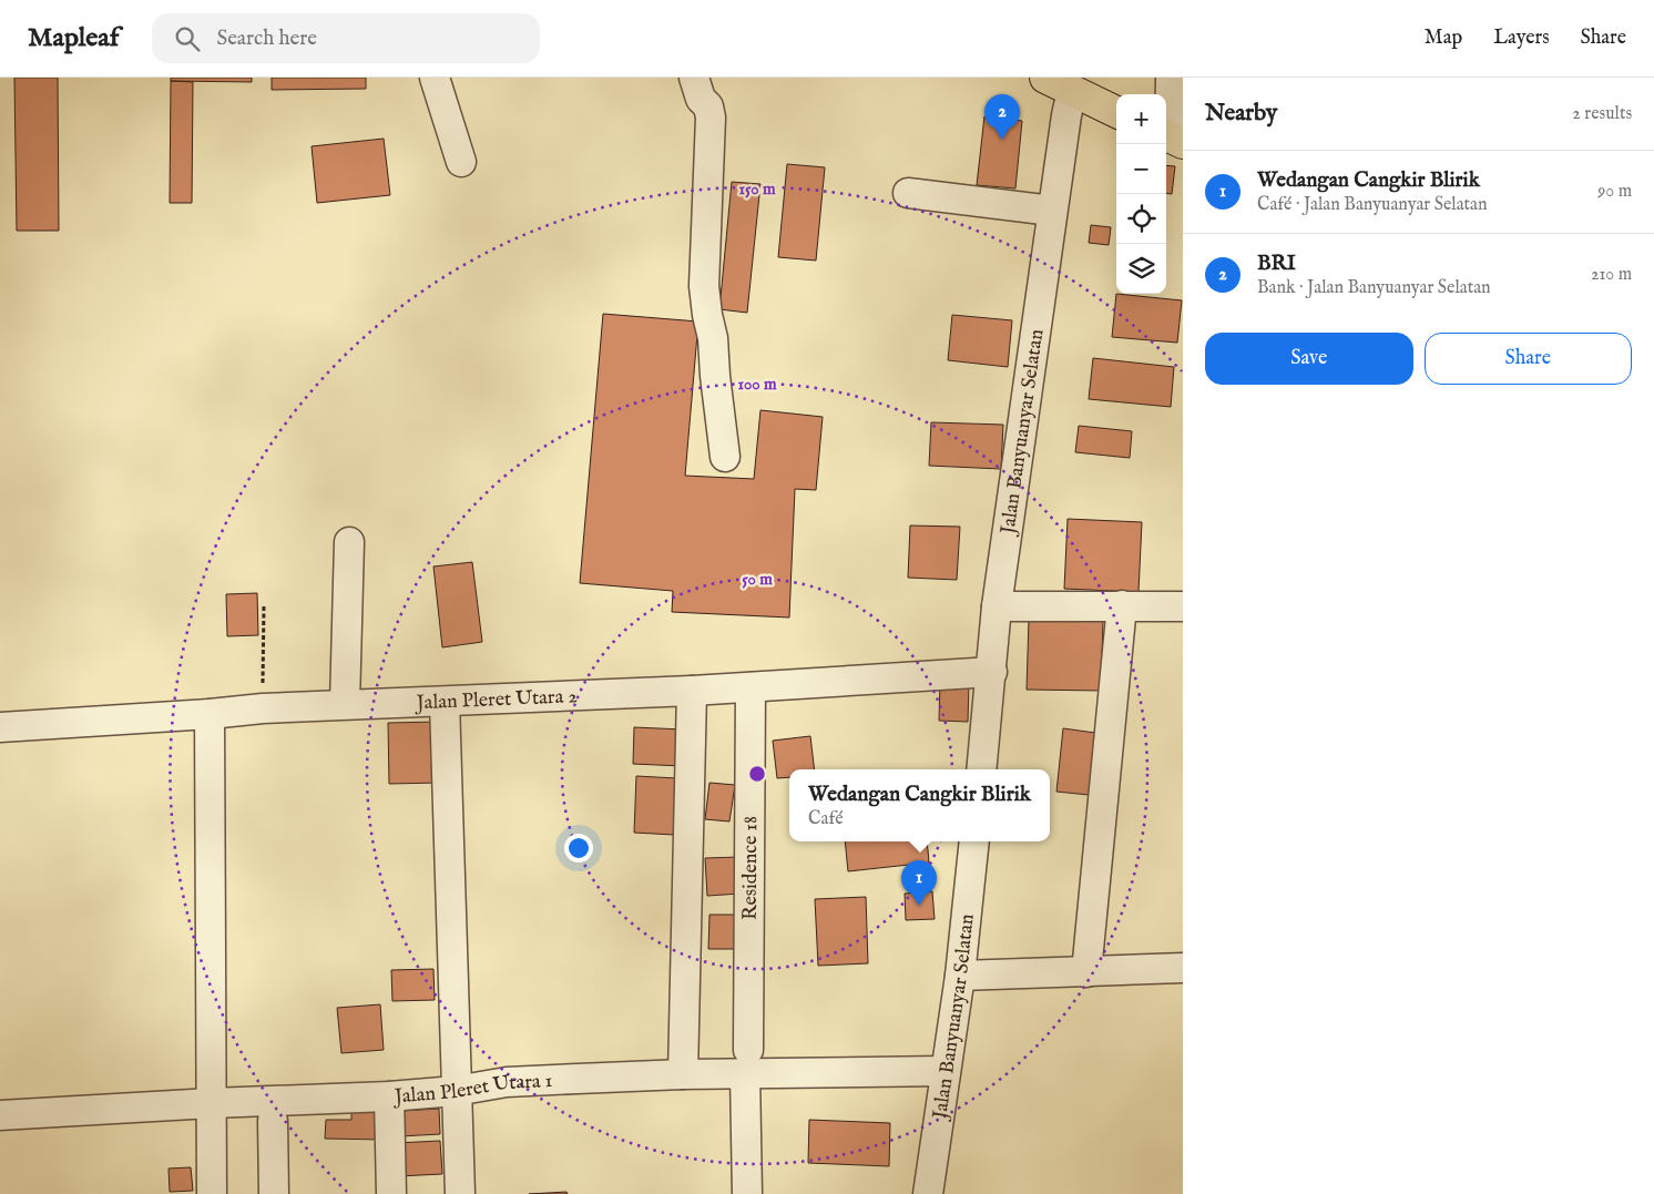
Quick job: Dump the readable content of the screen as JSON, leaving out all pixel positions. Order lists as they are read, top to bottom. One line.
{"streets":{"street":["Jalan Banyuanyar Selatan","Jalan Pleret Utara 2","Residence 18","Jalan Pleret Utara 1"]},"crossings":[["Jalan Banyuanyar Selatan","Jalan Pleret Utara 2"],["Jalan Banyuanyar Selatan","Jalan Pleret Utara 1"],["Jalan Pleret Utara 2","Residence 18"],["Residence 18","Jalan Pleret Utara 1"]],"page":{"header":"Mapleaf","search":"Search here","nav":["Map","Layers","Share"],"heading":["Nearby","2 results"],"map_buttons":["+","−"],"pins":["2","1"],"list":[{"mark":"1","name":"Wedangan Cangkir Blirik","note":"Café · Jalan Banyuanyar Selatan","value":"90 m"},{"mark":"2","name":"BRI","note":"Bank · Jalan Banyuanyar Selatan","value":"210 m"}],"buttons":["Save","Share"],"popup":["Wedangan Cangkir Blirik","Café"]},"rings":["150 m","100 m","50 m"]}
